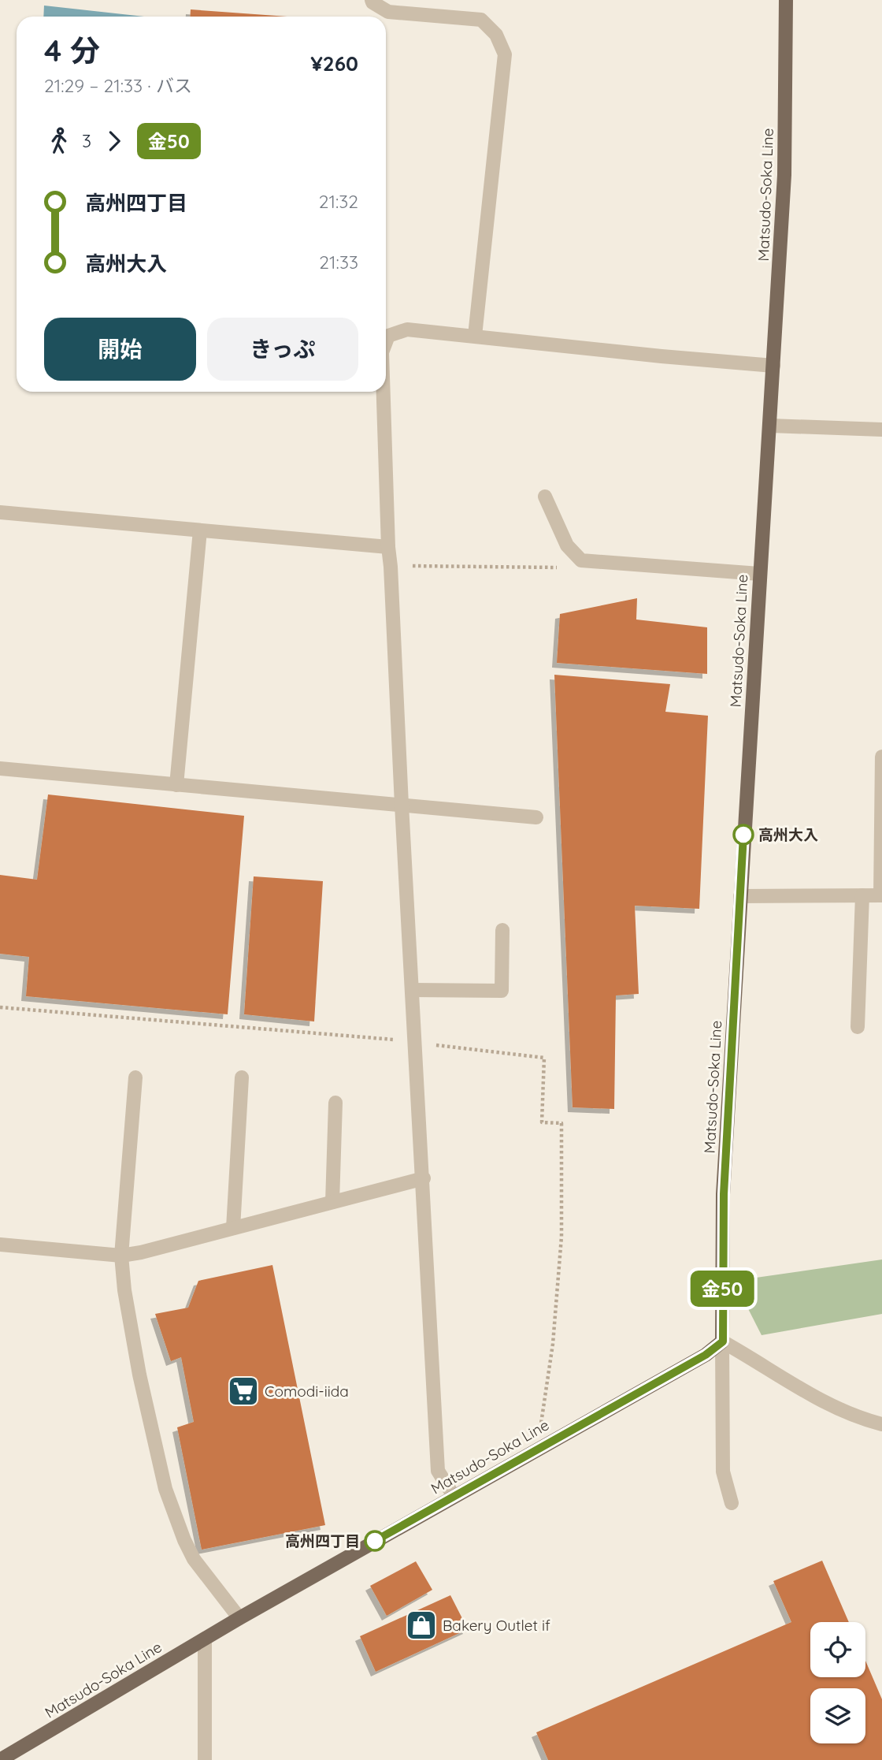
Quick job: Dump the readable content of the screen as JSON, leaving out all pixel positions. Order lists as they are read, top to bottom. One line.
{"streets":{"main road":["Matsudo-Soka Line"]},"places":{"other":["高州大入","高州四丁目"],"supermarket":["Comodi-iida"],"shop":["Bakery Outlet if"]},"lines":["bus line 金50"],"page":{"on_map":"金50","heading":["4 分","21:29 – 21:33 · バス","¥260"],"legs":["3","金50"],"list":[{"name":"高州四丁目","value":"21:32"},{"name":"高州大入","value":"21:33"}],"buttons":["開始","きっぷ"]}}
